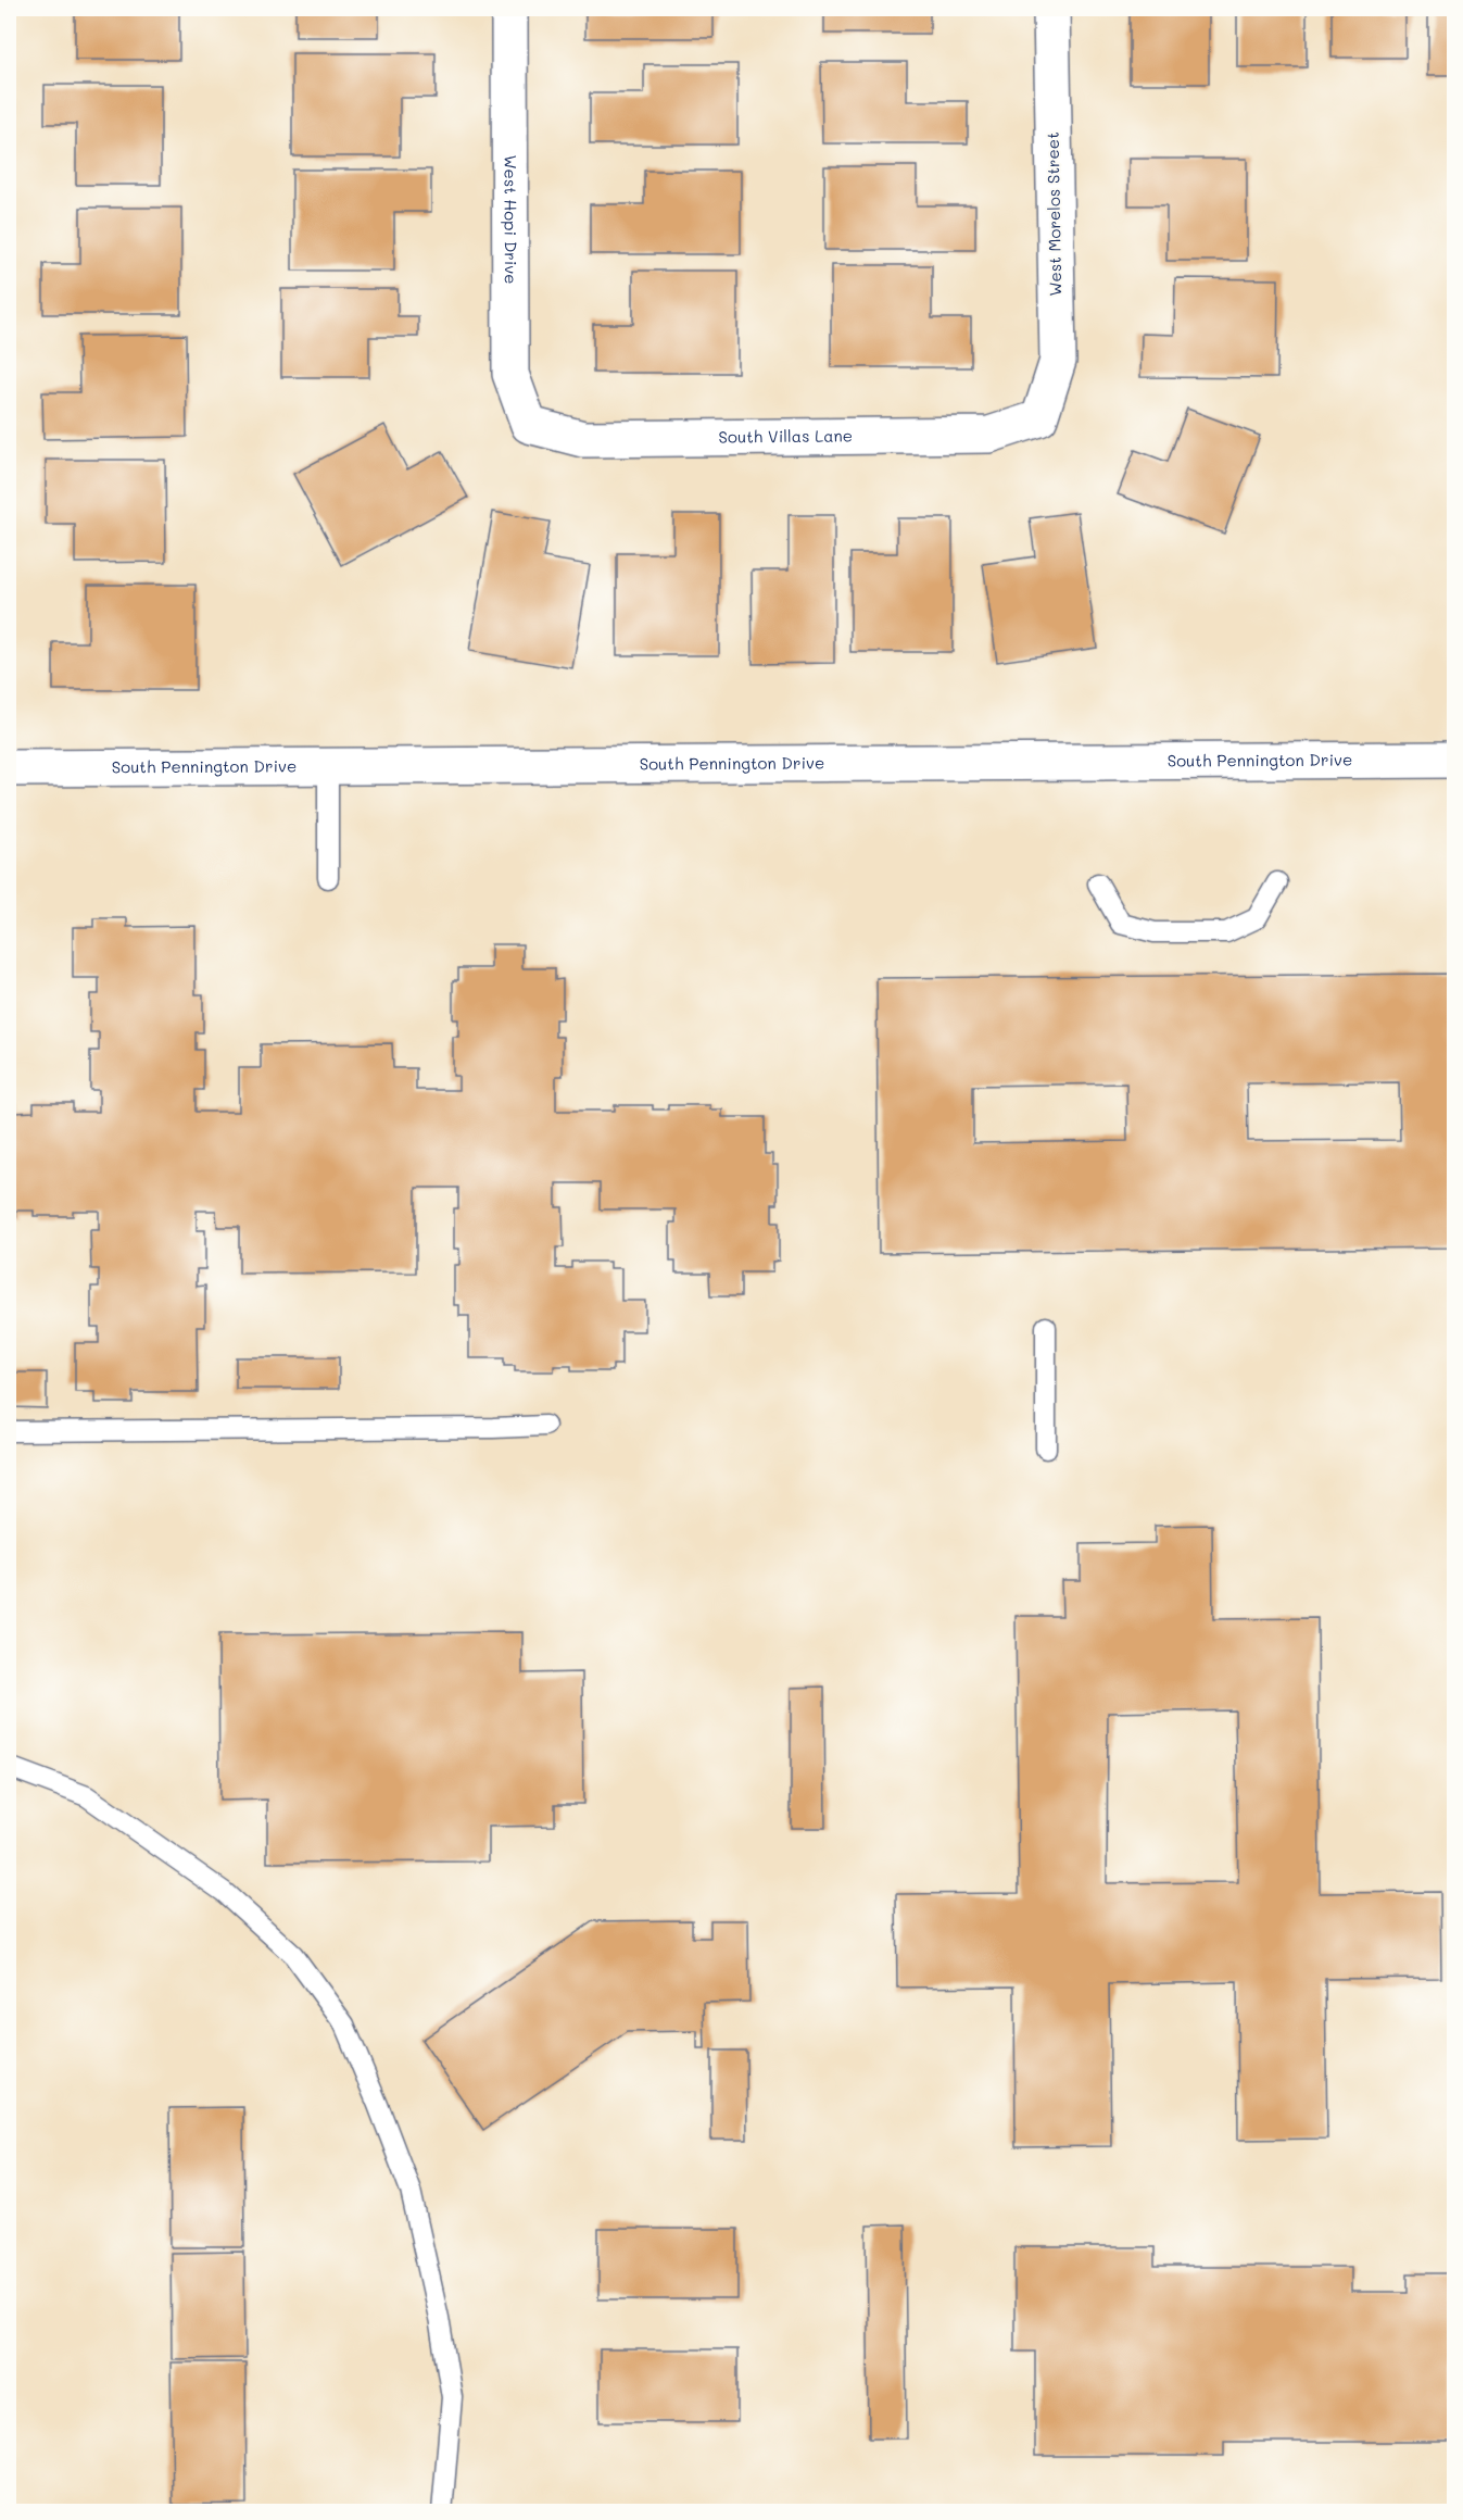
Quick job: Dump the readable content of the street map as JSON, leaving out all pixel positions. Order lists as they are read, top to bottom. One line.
{"streets":{"street":["West Morelos Street","West Hopi Drive","South Villas Lane","South Pennington Drive"]},"crossings":[["West Morelos Street","South Villas Lane"],["West Hopi Drive","South Villas Lane"]]}
